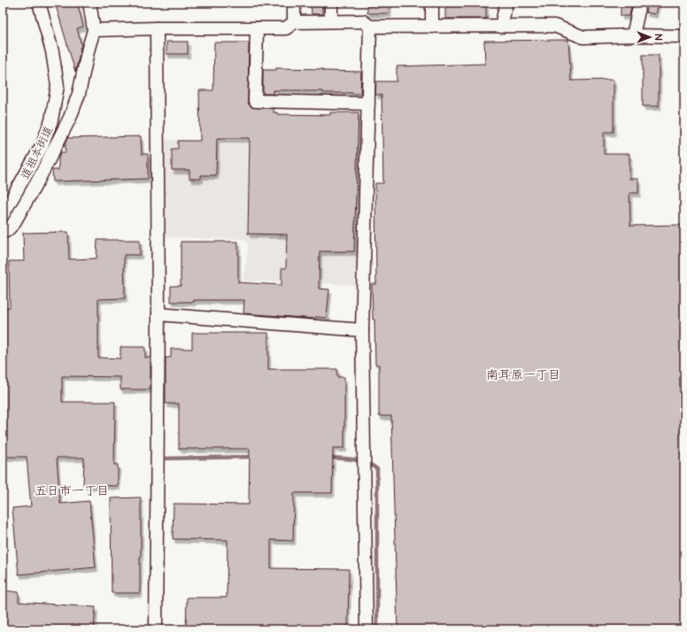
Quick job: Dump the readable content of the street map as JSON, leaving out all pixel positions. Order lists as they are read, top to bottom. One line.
{"streets":{"street":["道祖本街道"]},"districts":["南耳原一丁目","五日市一丁目"],"north":"right"}
